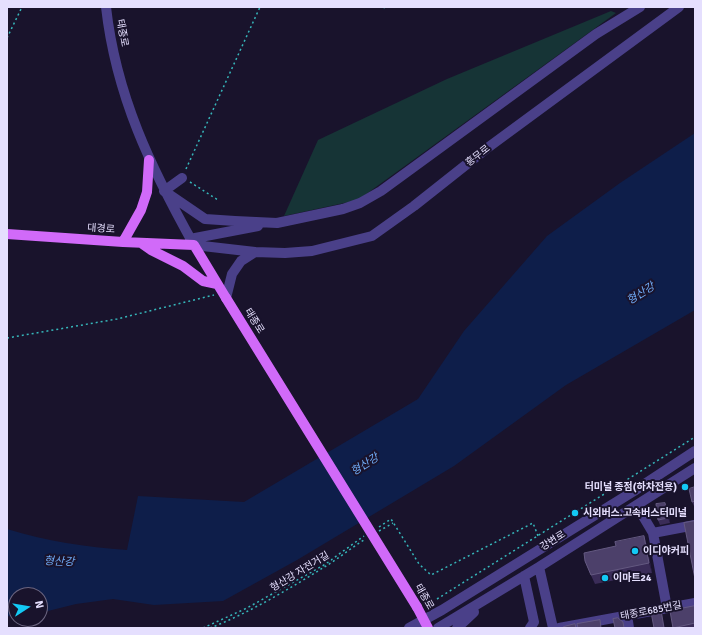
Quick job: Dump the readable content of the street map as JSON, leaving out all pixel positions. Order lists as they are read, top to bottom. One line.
{"streets":{"main road":["태종로","대경로"],"street":["흥무로","강변로","태종로685번길"],"path":["형산강 자전거길"]},"crossings":[["태종로","흥무로"],["태종로","대경로"],["태종로","강변로"],["흥무로","대경로"]],"water":["형산강"],"places":["터미널 종점(하차전용)","시외버스.고속버스터미널","이디야커피","이마트24"],"north":"right"}
